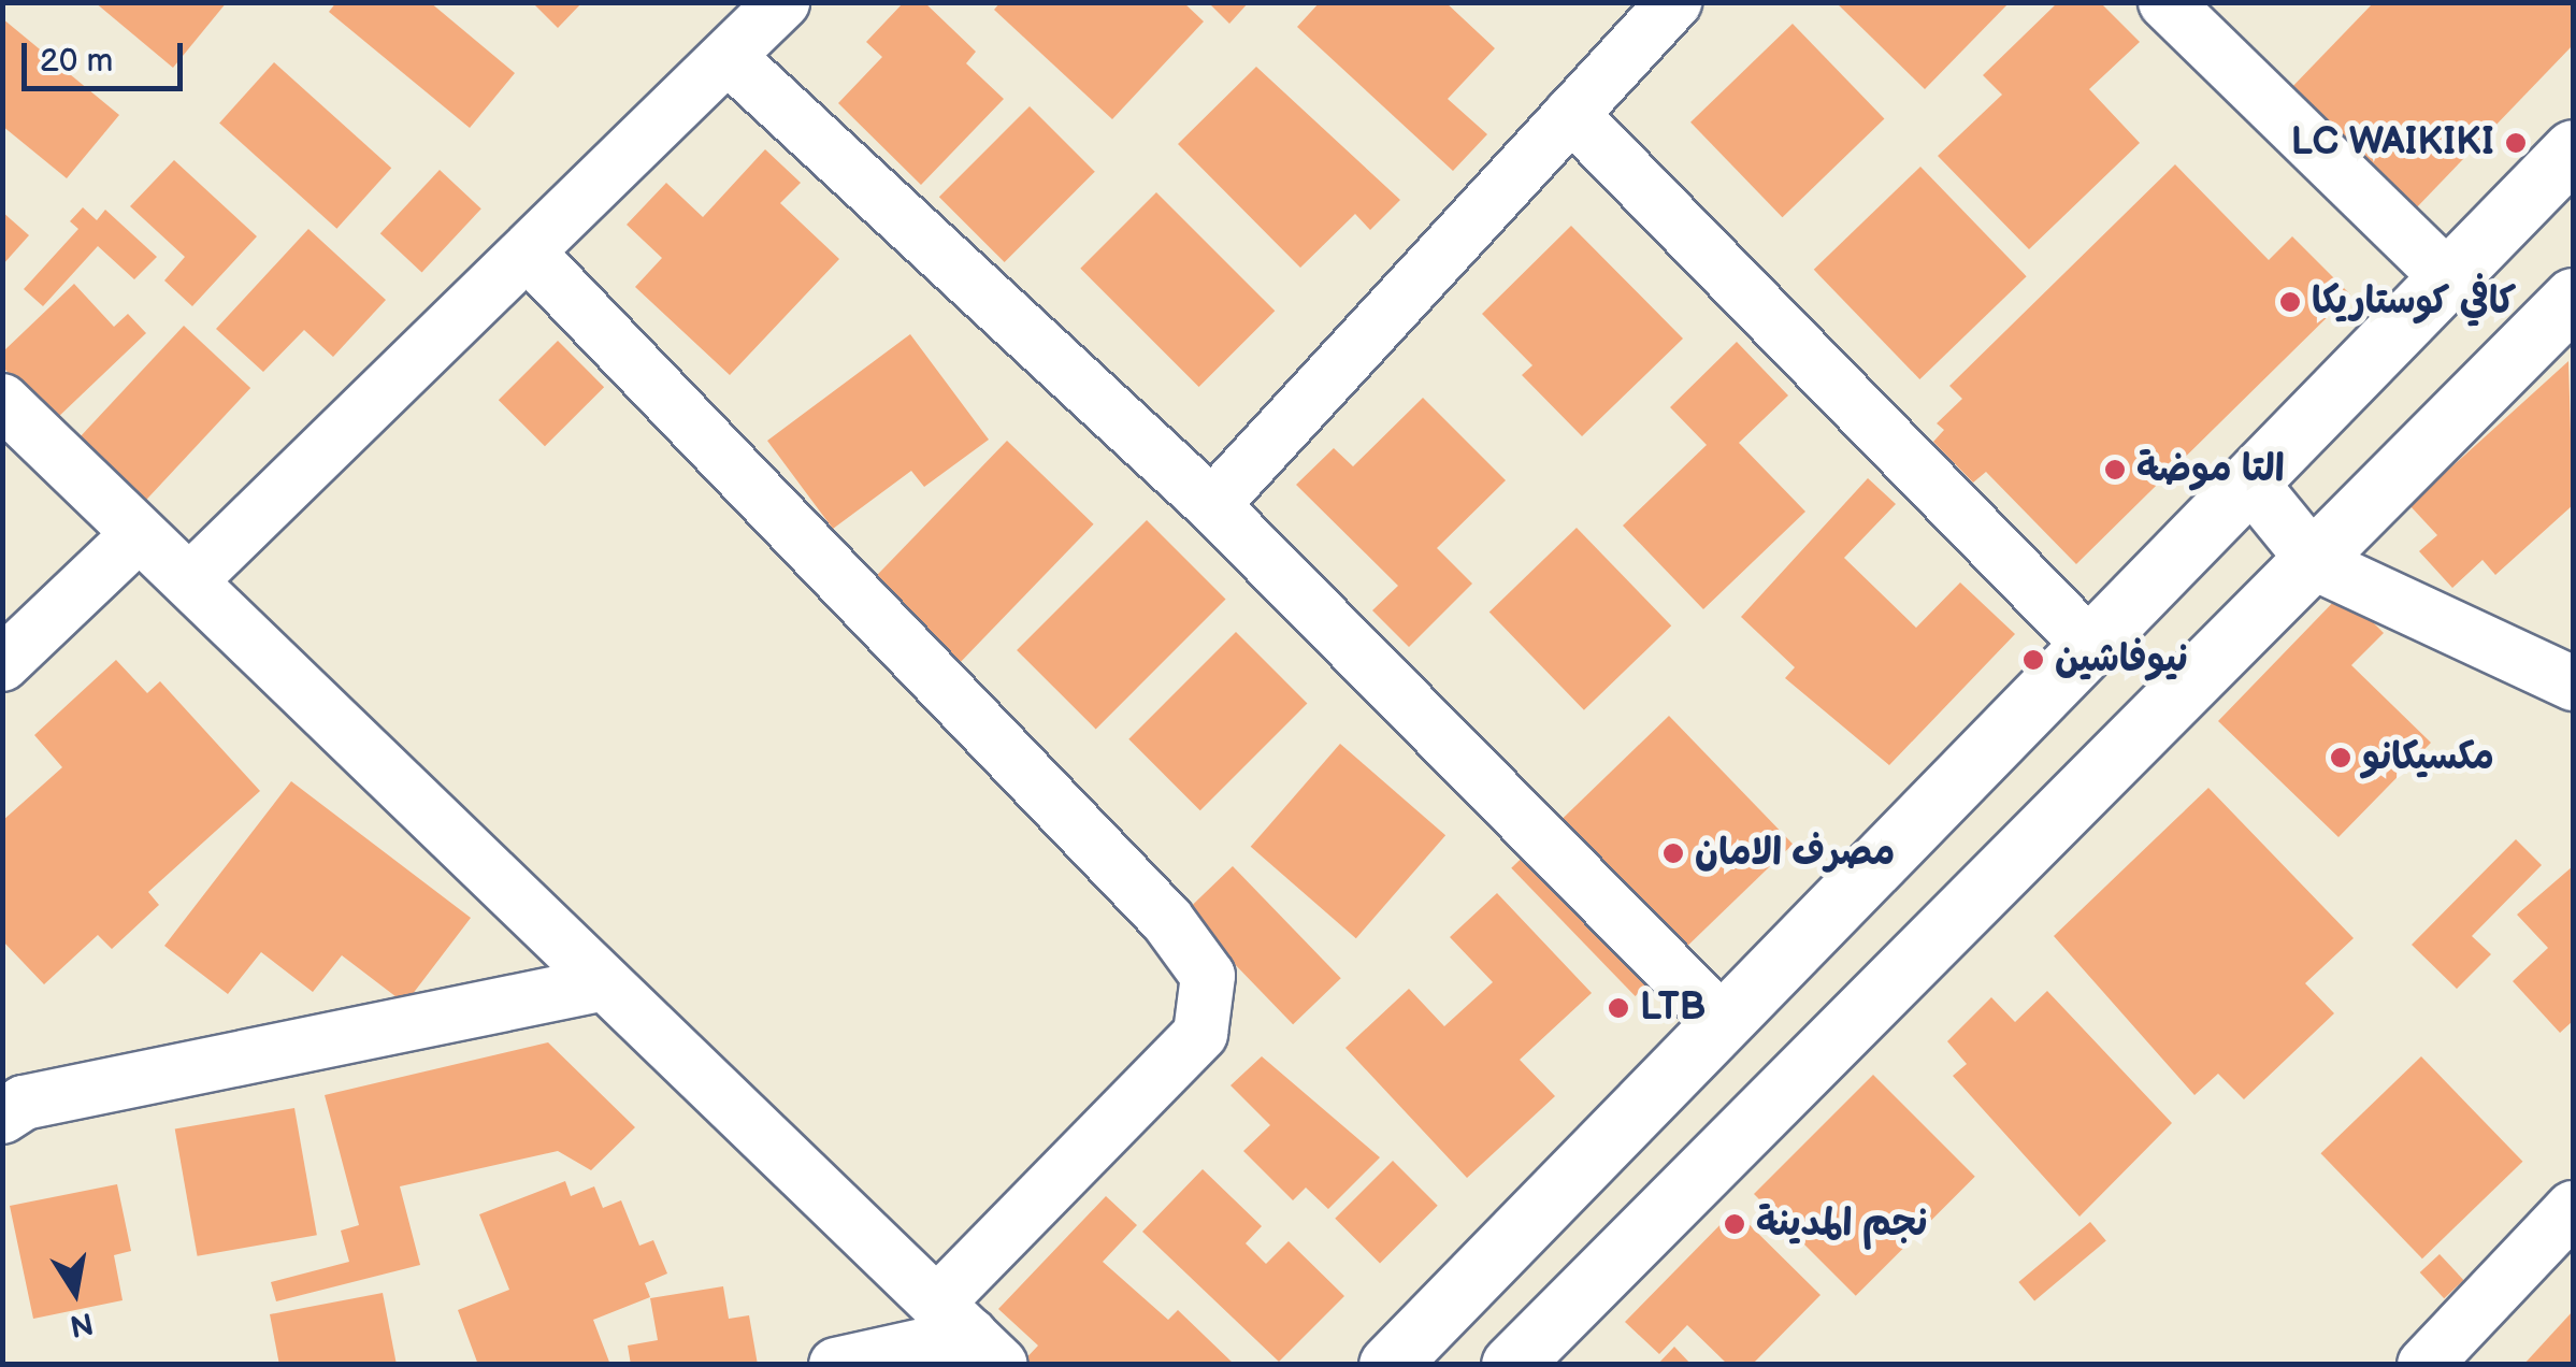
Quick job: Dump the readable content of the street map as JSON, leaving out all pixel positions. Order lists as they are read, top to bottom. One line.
{"places":["LC WAIKIKI","كافي كوستاريكا","التا موضة","نيوفاشين","مكسيكانو","مصرف الامان","LTB","نجم المدينة"],"scale_bar":"20 m","north":"bottom"}
